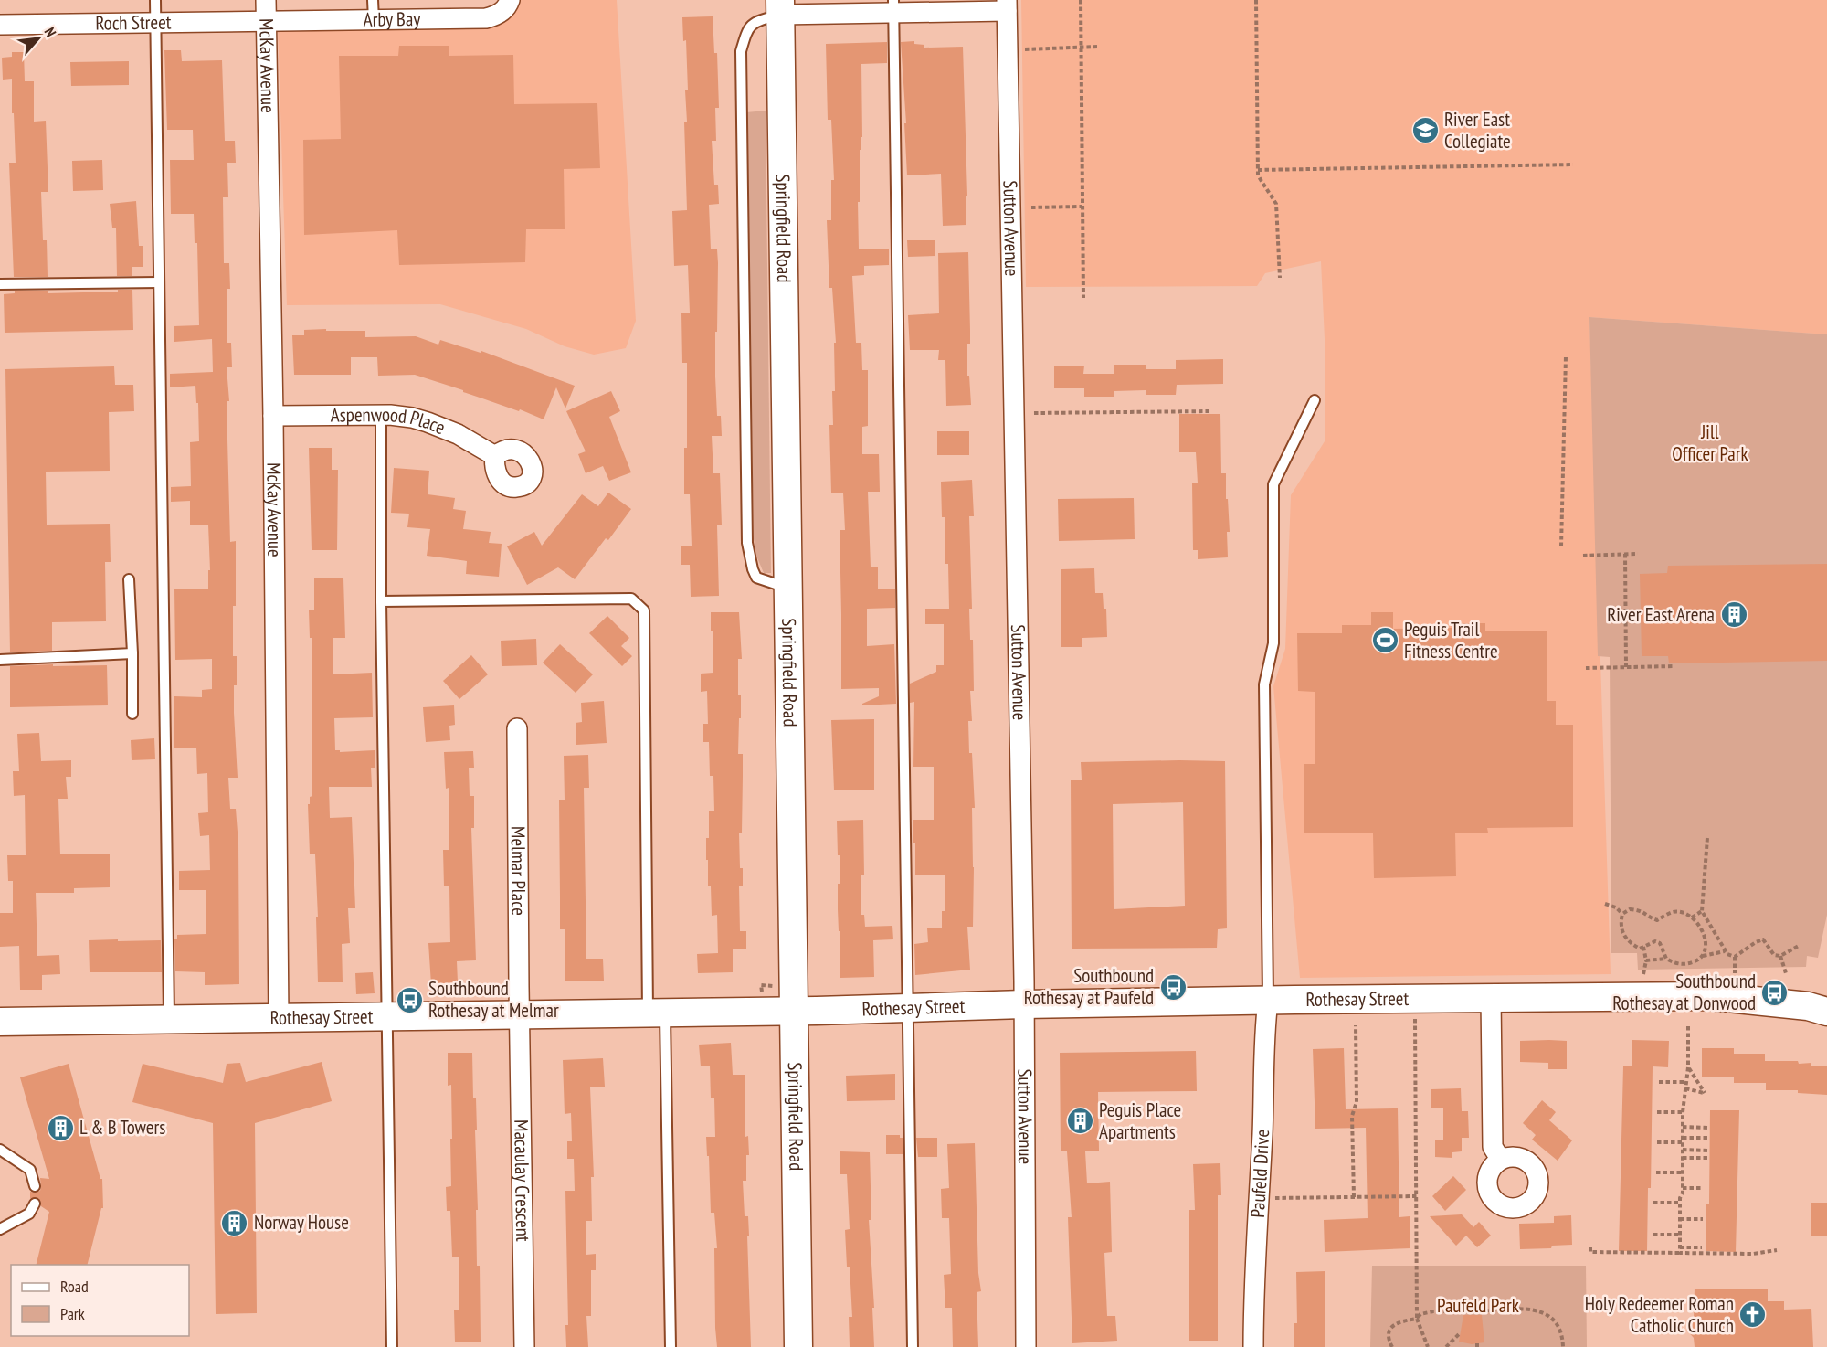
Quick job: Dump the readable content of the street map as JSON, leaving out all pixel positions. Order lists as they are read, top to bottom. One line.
{"streets":{"street":["Arby Bay","Roch Street","McKay Avenue","Springfield Road","Sutton Avenue","Aspenwood Place","Melmar Place","Rothesay Street","Paufeld Drive","Macaulay Crescent"]},"crossings":[["Arby Bay","Roch Street"],["Arby Bay","McKay Avenue"],["Roch Street","McKay Avenue"],["McKay Avenue","Aspenwood Place"],["McKay Avenue","Rothesay Street"],["Springfield Road","Rothesay Street"],["Sutton Avenue","Rothesay Street"],["Melmar Place","Rothesay Street"],["Melmar Place","Macaulay Crescent"],["Rothesay Street","Paufeld Drive"],["Rothesay Street","Macaulay Crescent"]],"parks":["Jill Officer Park","Paufeld Park"],"places":{"school or university":["River East Collegiate"],"building":["River East Arena","Peguis Place Apartments","L & B Towers","Norway House"],"sports":["Peguis Trail Fitness Centre"],"bus stop":["Southbound Rothesay at Paufeld","Southbound Rothesay at Donwood","Southbound Rothesay at Melmar"],"church":["Holy Redeemer Roman Catholic Church"]},"legend":["Road","Park"],"north":"top right"}
